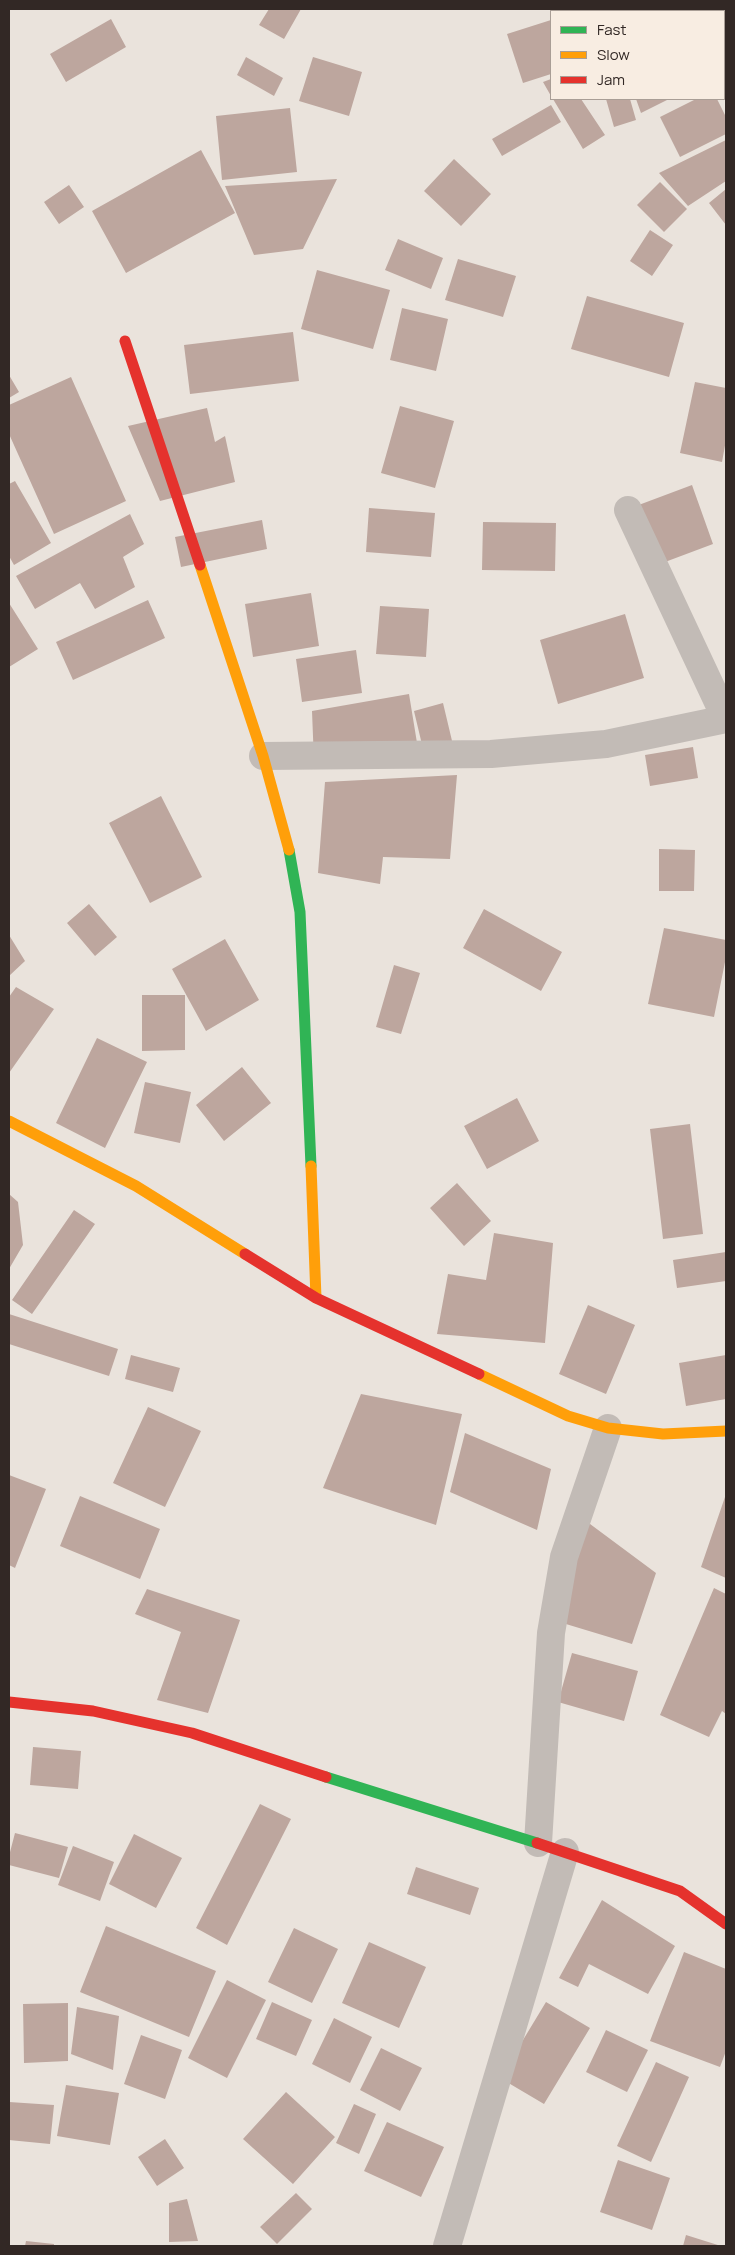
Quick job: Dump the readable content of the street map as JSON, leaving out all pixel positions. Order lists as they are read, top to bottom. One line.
{"legend":["Fast","Slow","Jam"]}
